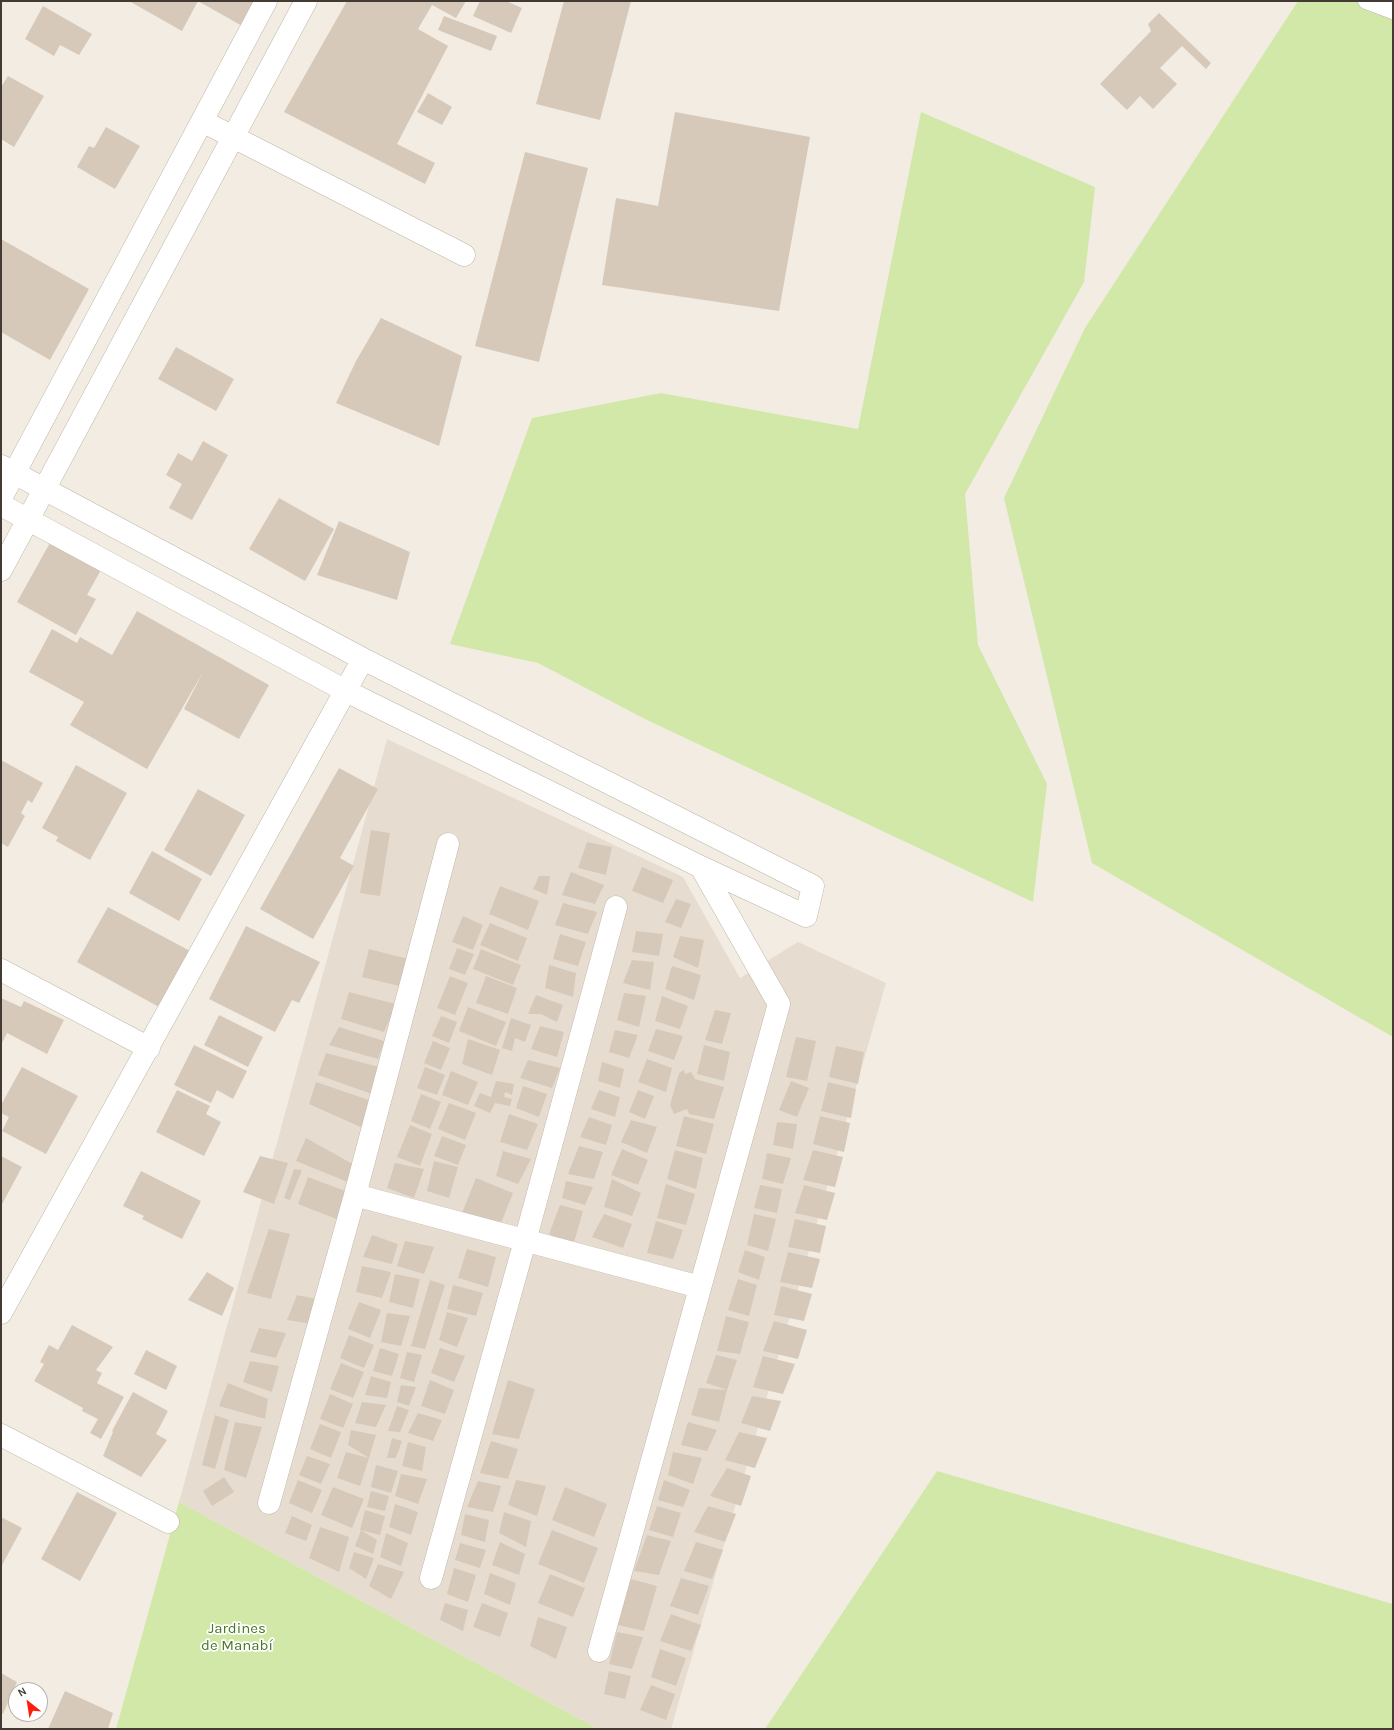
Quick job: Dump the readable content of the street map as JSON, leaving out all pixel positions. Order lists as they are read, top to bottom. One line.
{"parks":["Jardines de Manabí"],"north":"top left"}
